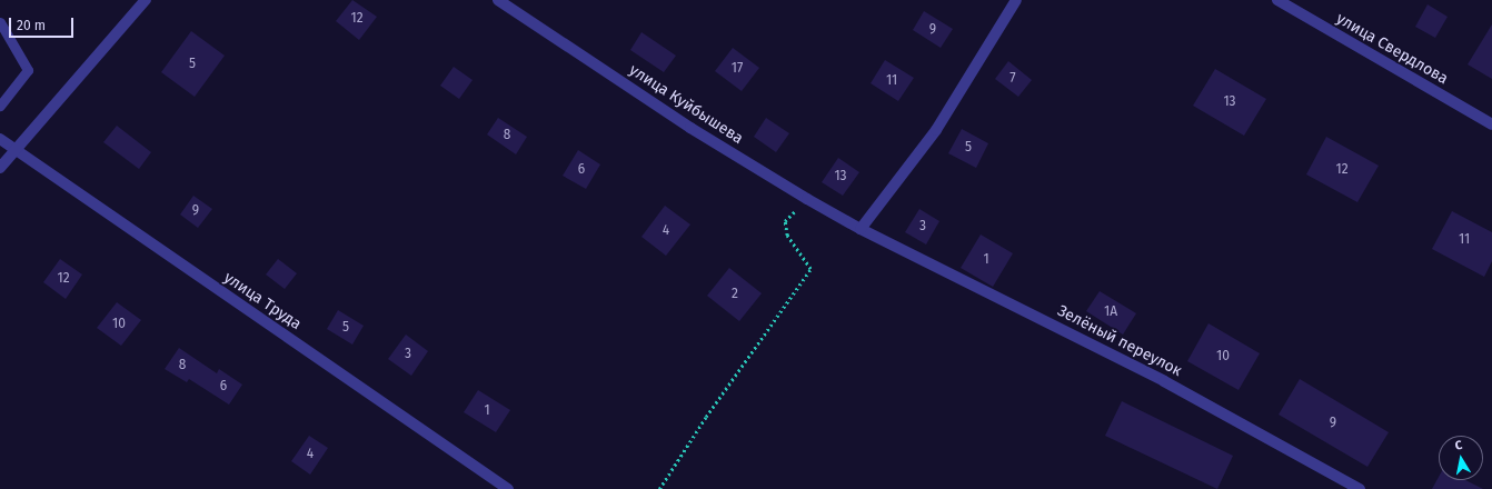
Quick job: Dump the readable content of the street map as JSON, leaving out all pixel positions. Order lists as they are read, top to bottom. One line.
{"streets":{"street":["улица Свердлова","улица Куйбышева","улица Труда","Зелёный переулок"]},"crossings":[["улица Куйбышева","Зелёный переулок"]],"house_numbers":["12","9","5","17","7","11","13","8","5","6","12","13","9","3","4","11","1","12","2","1А","10","5","3","10","8","6","1","9","4"],"scale_bar":"20 m","north":"top"}
